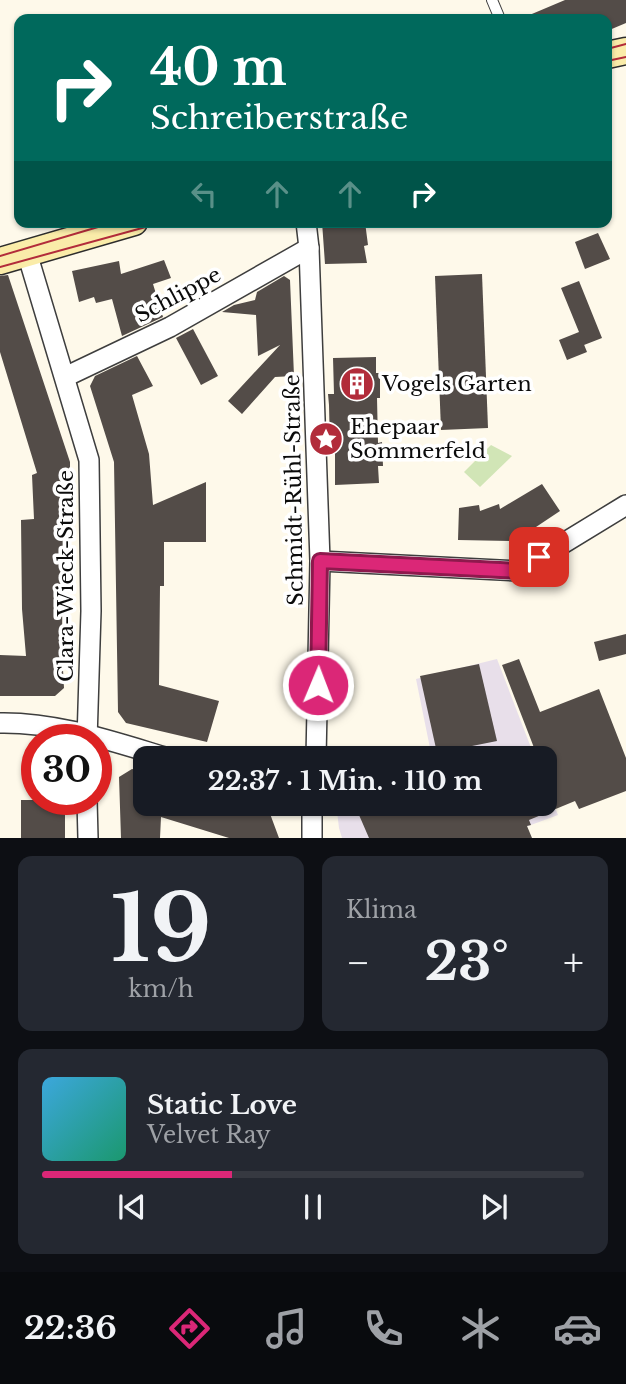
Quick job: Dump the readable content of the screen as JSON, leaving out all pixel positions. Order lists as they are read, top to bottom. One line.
{"streets":{"street":["Schlippe","Schmidt-Rühl-Straße","Clara-Wieck-Straße"]},"crossings":[["Schlippe","Schmidt-Rühl-Straße"],["Schlippe","Clara-Wieck-Straße"]],"places":{"building":["Vogels Garten"],"place":["Ehepaar Sommerfeld"]},"page":{"turn":["40 m","Schreiberstraße"],"limit":"30","trip":"22:37 · 1 Min. · 110 m","tile":[["19","km/h"],"Klima"],"heat":["−","23°","+"],"song":["Static Love","Velvet Ray"],"tabs":"22:36"}}
